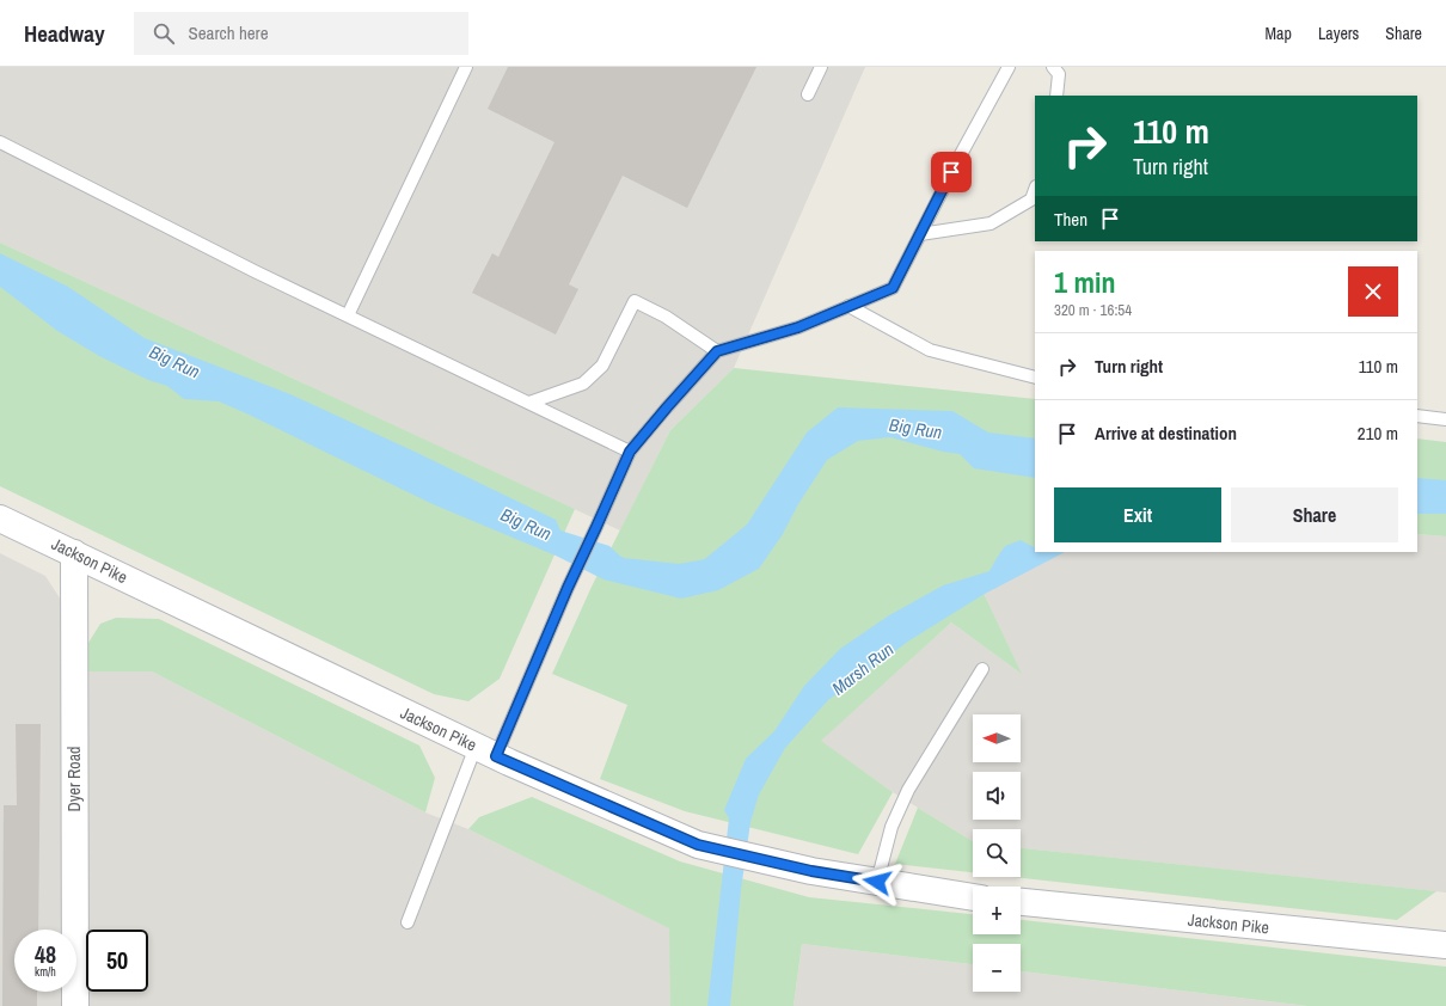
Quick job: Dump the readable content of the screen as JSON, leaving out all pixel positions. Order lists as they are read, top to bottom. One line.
{"streets":{"main road":["Jackson Pike","Dyer Road"]},"crossings":[["Jackson Pike","Dyer Road"]],"water":["Big Run","Marsh Run"],"north":"left","page":{"header":"Headway","search":"Search here","nav":["Map","Layers","Share"],"turn":["110 m","Turn right"],"then":"Then","heading":["1 min","320 m · 16:54"],"list":[{"name":"Turn right","value":"110 m"},{"name":"Arrive at destination","value":"210 m"}],"buttons":["Exit","Share"],"map_buttons":["+","−"],"speed":"48 km/h","limit":"50"}}
